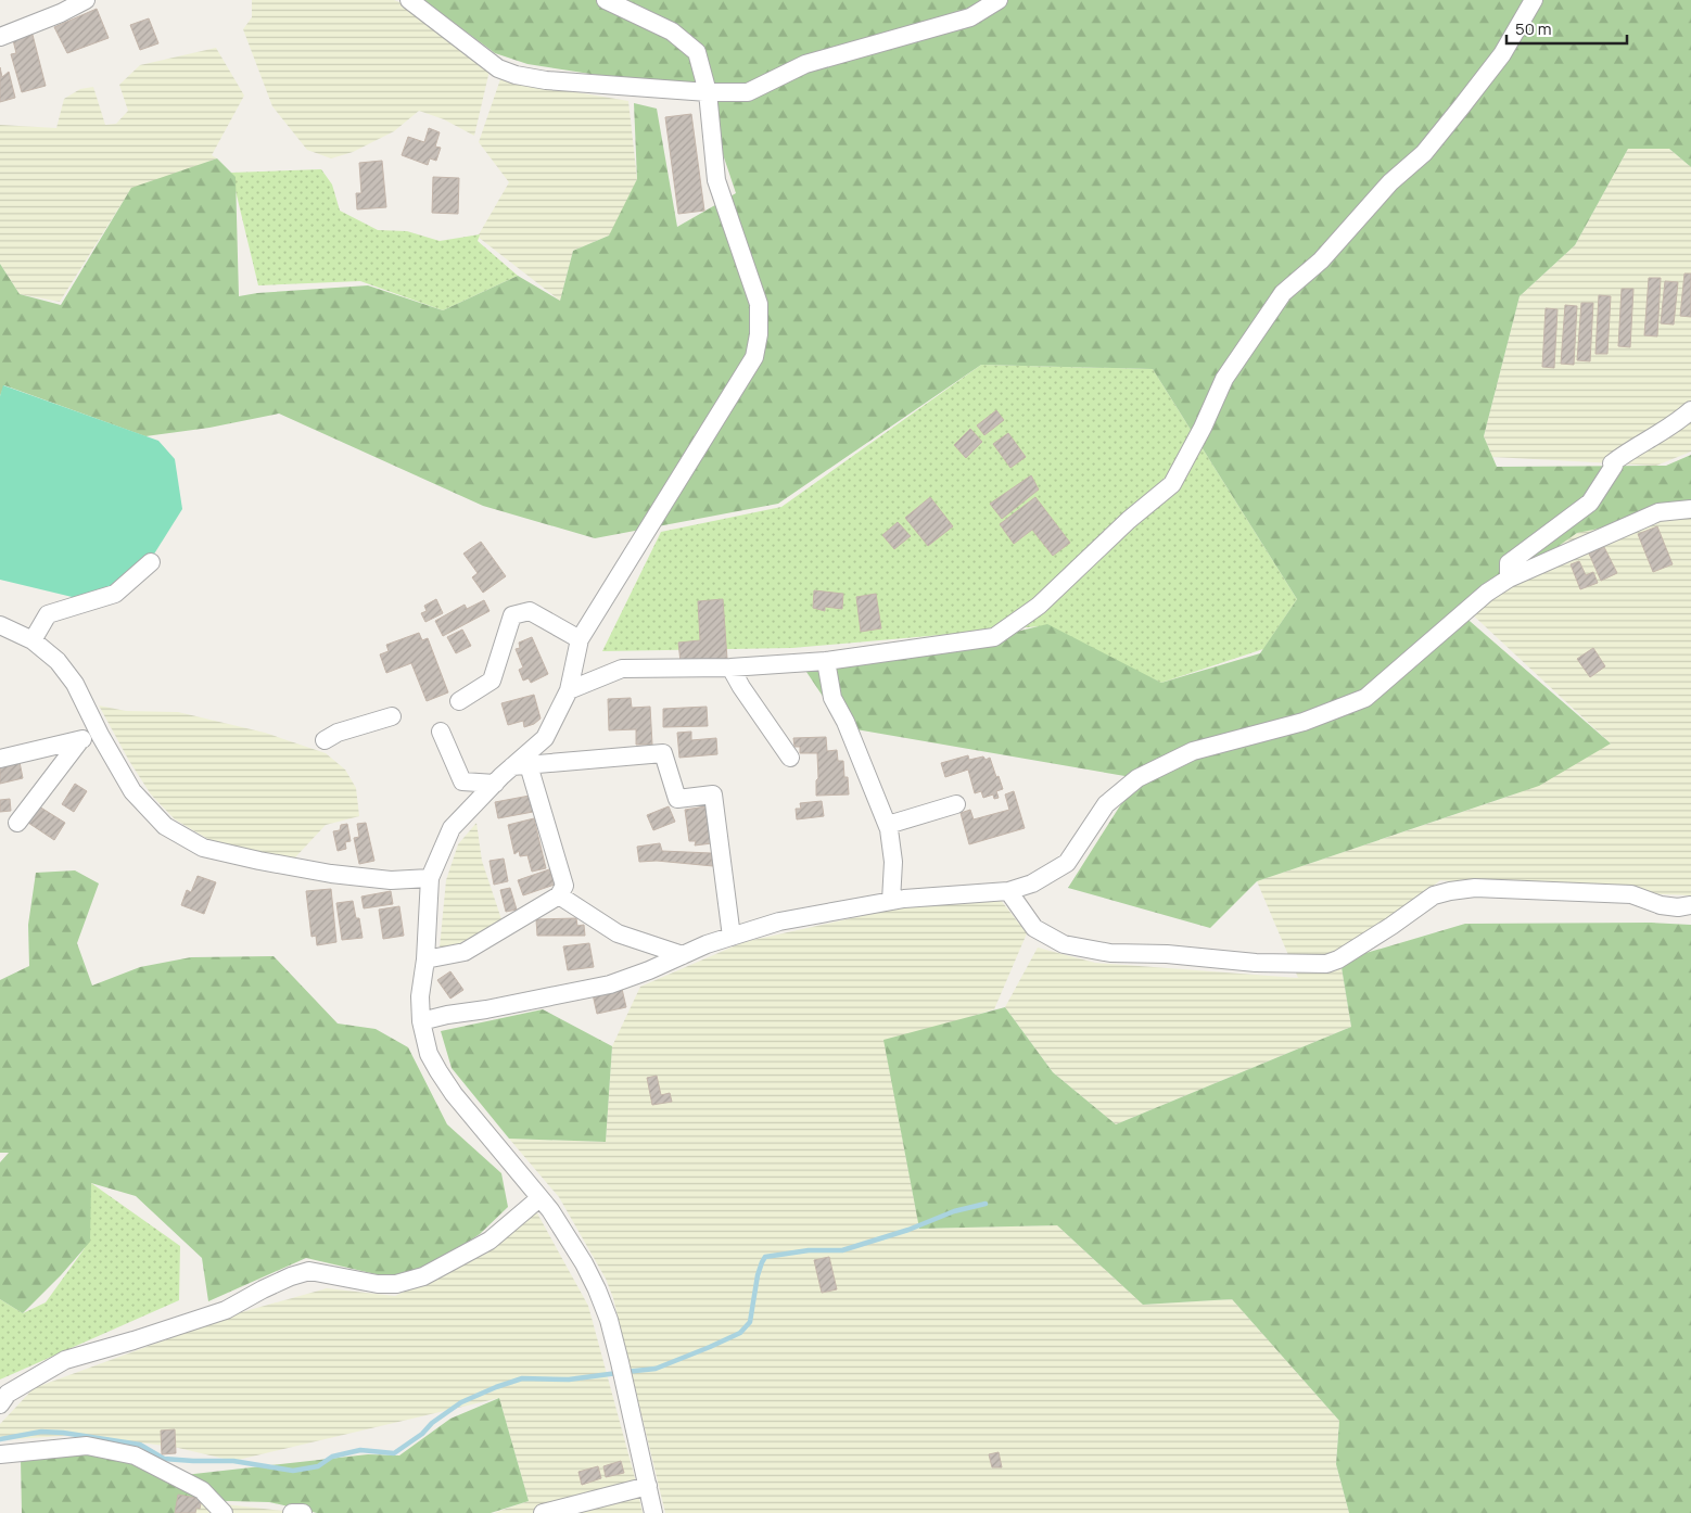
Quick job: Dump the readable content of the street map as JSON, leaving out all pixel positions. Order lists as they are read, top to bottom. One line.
{"scale_bar":"50 m"}
